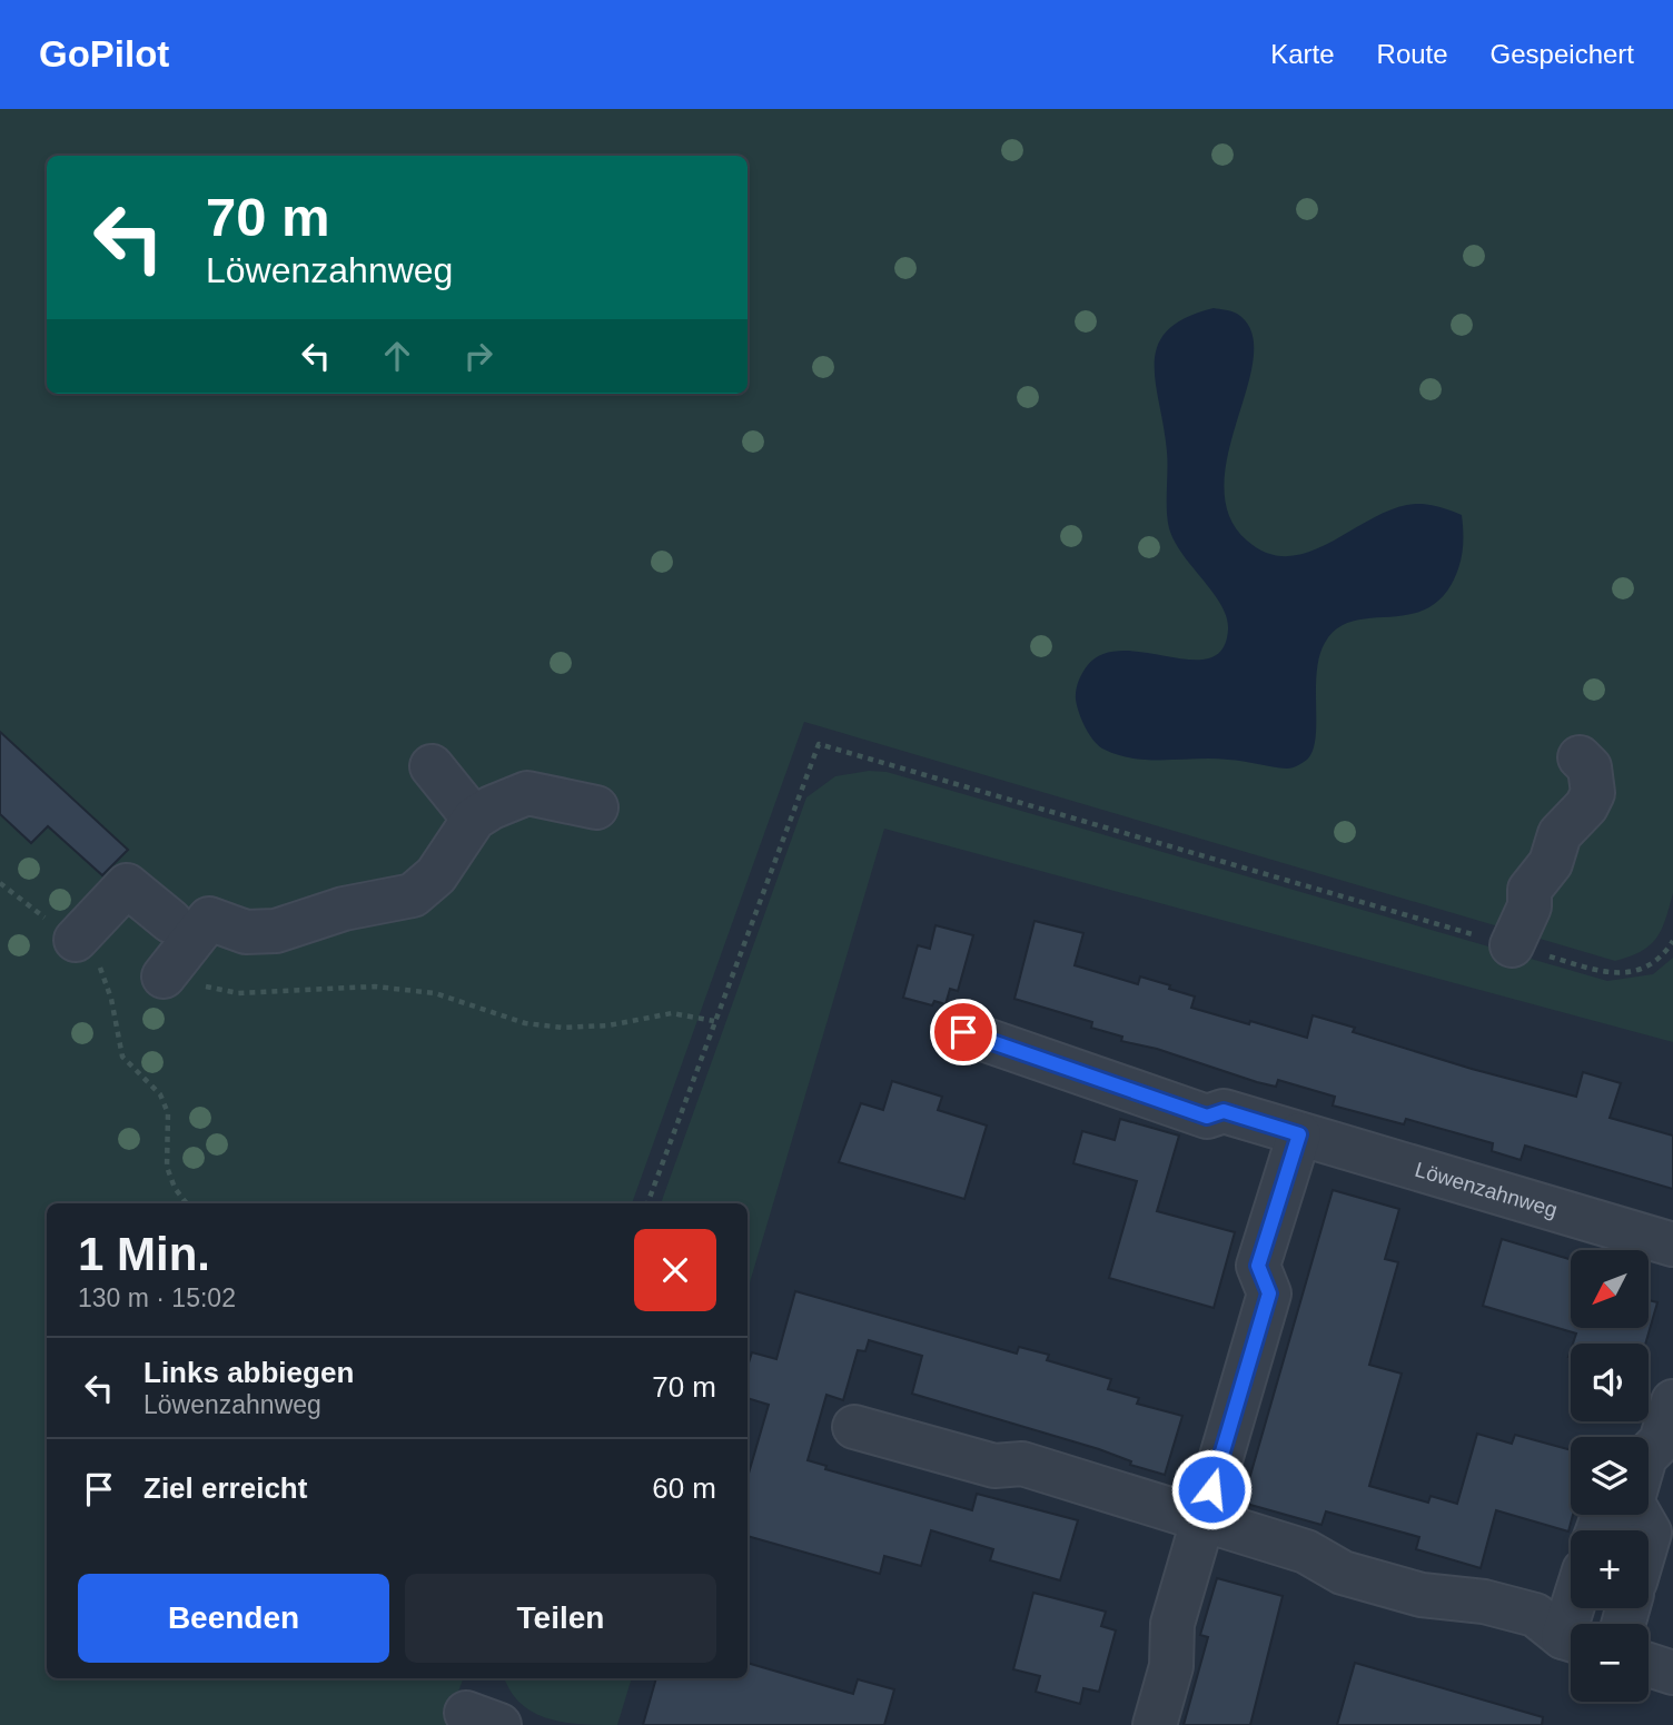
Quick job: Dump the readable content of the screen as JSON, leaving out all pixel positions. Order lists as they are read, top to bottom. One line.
{"streets":{"street":["Löwenzahnweg"]},"north":"bottom left","page":{"header":"GoPilot","nav":["Karte","Route","Gespeichert"],"turn":["70 m","Löwenzahnweg"],"heading":["1 Min.","130 m · 15:02"],"map_buttons":["+","−"],"list":[{"name":"Links abbiegen","note":"Löwenzahnweg","value":"70 m"},{"name":"Ziel erreicht","value":"60 m"}],"buttons":["Beenden","Teilen"]}}
